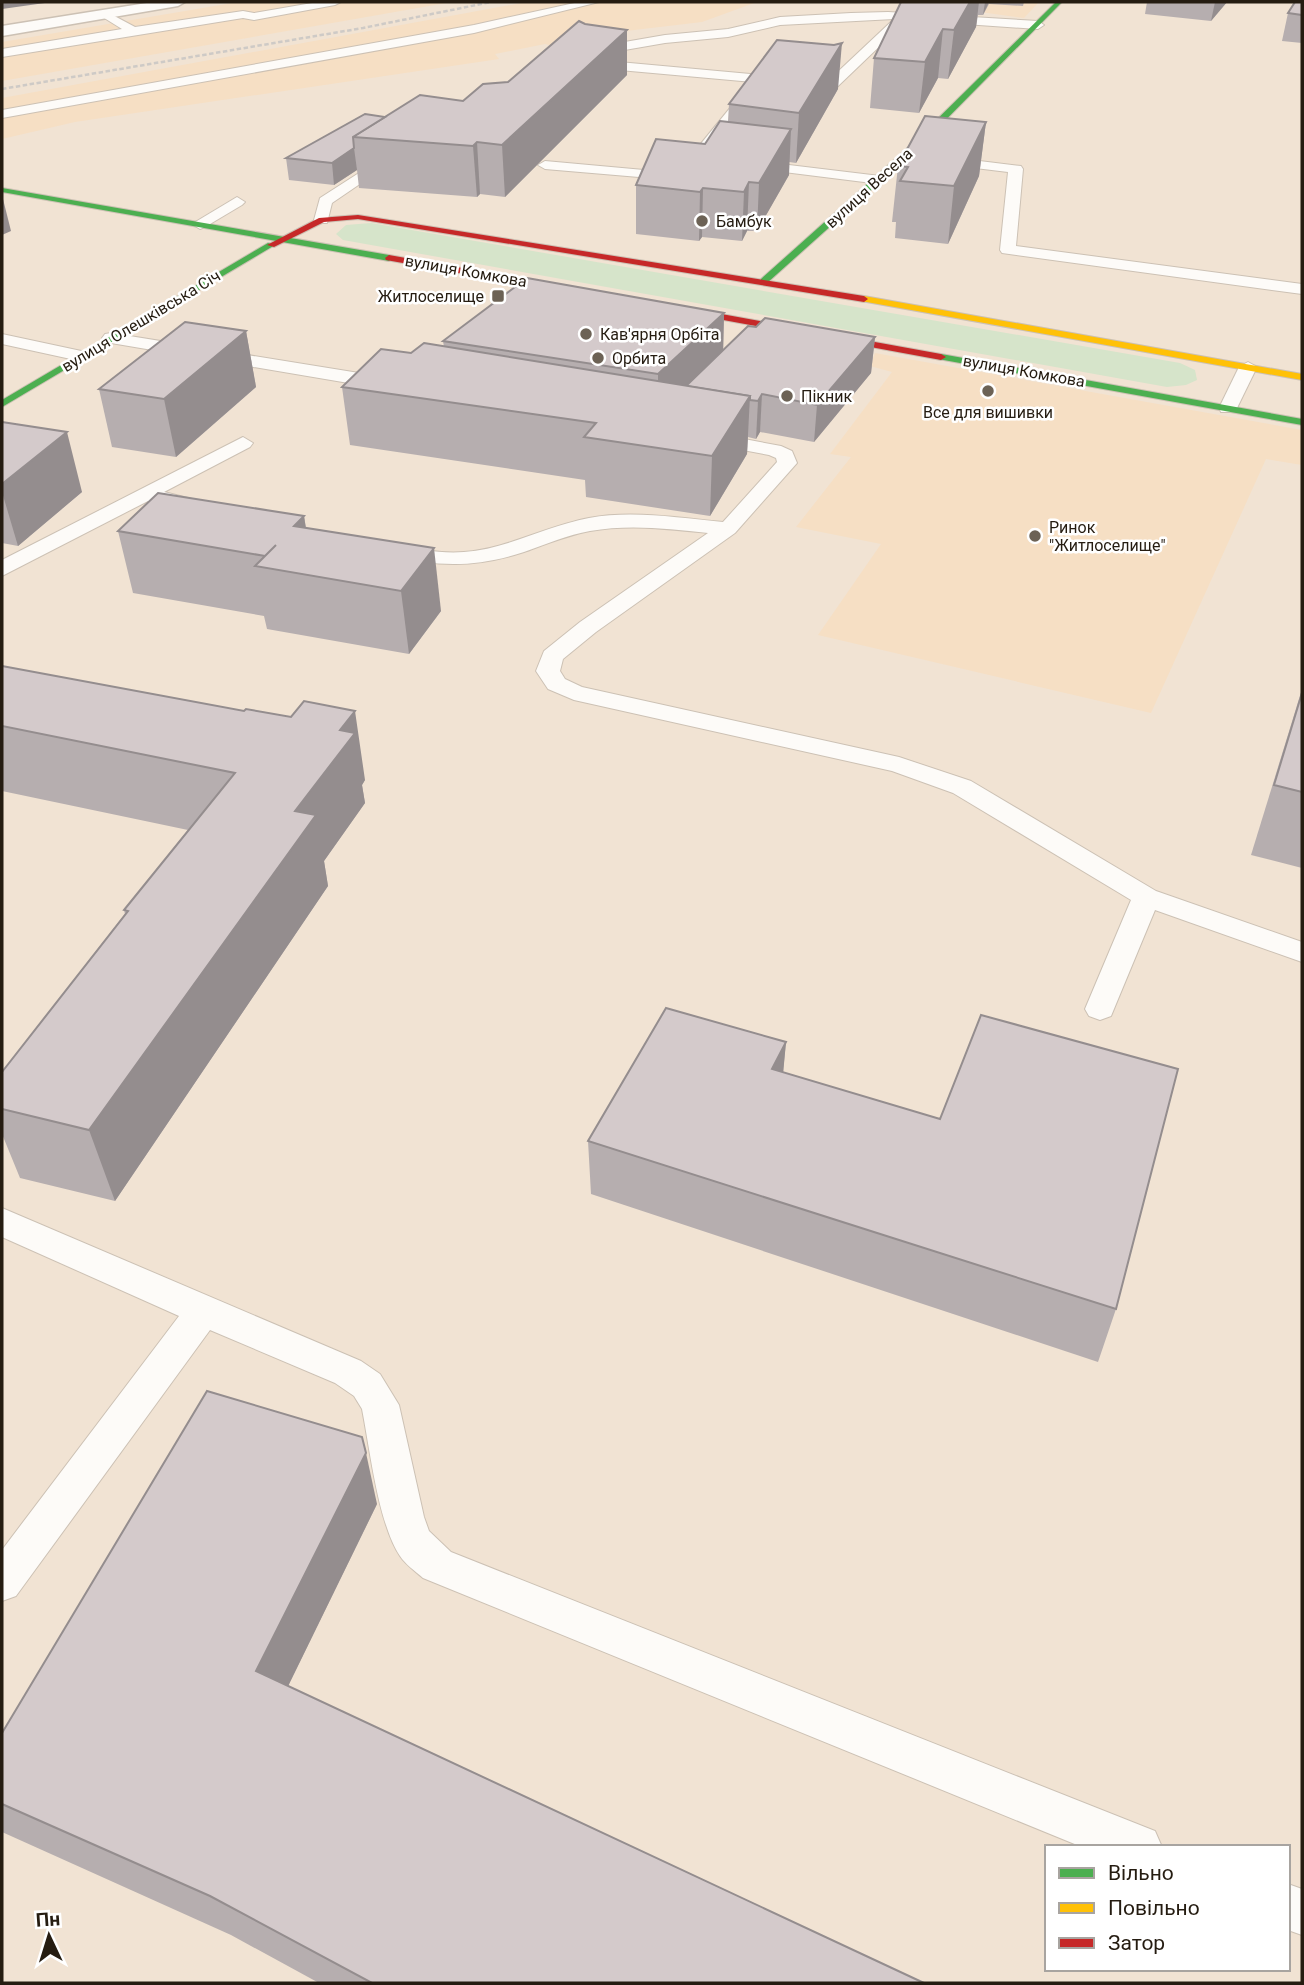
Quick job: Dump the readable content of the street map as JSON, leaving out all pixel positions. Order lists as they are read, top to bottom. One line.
{"streets":{"street":["вулиця Весела","вулиця Комкова","вулиця Олешківська Січ"]},"crossings":[["вулиця Весела","вулиця Комкова"],["вулиця Комкова","вулиця Олешківська Січ"]],"places":{"other":["Бамбук","Кав'ярня Орбіта","Орбита","Все для вишивки","Пікник","Ринок \"Житлоселище\""],"transit":["Житлоселище"]},"legend":["Вільно","Повільно","Затор"],"north":"top"}
